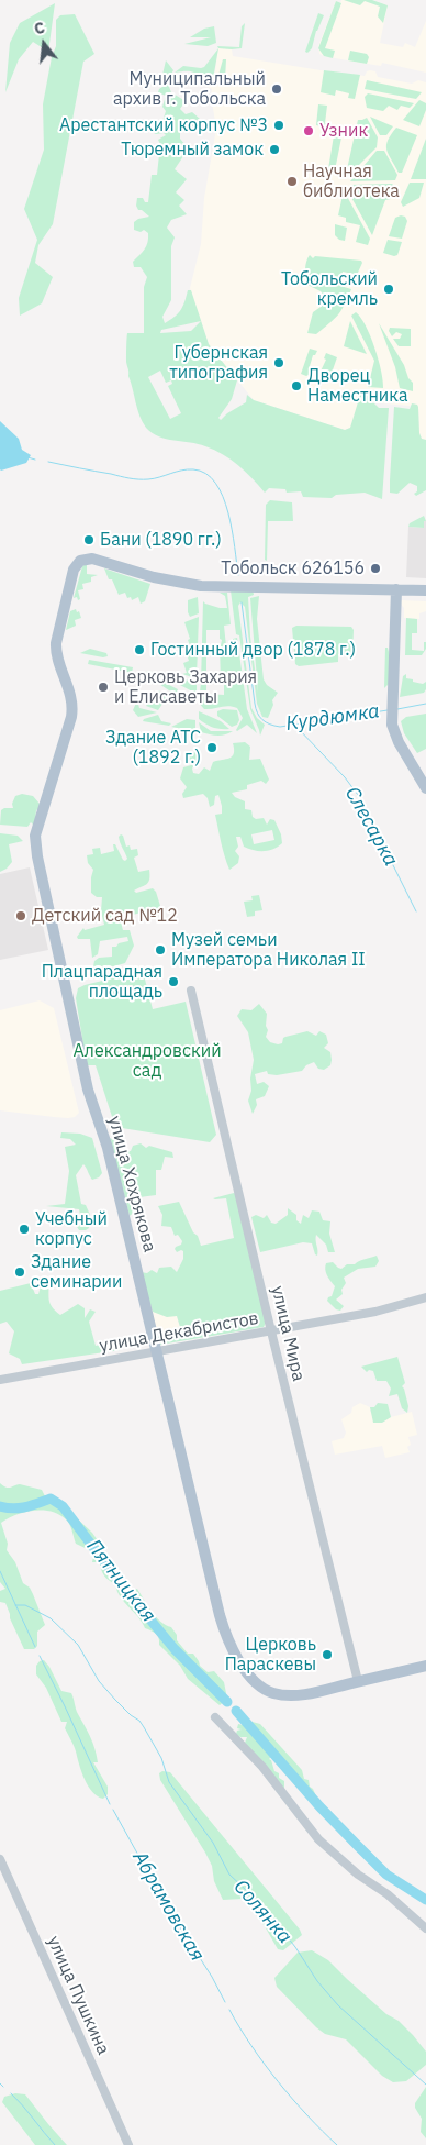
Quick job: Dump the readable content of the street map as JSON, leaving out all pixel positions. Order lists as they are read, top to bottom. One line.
{"streets":{"main road":["улица Хохрякова"],"street":["улица Декабристов","улица Мира","улица Пушкина"]},"crossings":[["улица Хохрякова","улица Декабристов"],["улица Хохрякова","улица Мира"],["улица Декабристов","улица Мира"]],"water":["Курдюмка","Слесарка","Пятницкая","Абрамовская","Солянка"],"parks":["Александровский сад"],"places":["Муниципальный архив г. Тобольска","Арестантский корпус №3","Узник","Тюремный замок","Научная библиотека","Тобольский кремль","Губернская типография","Дворец Наместника","Бани (1890 гг.)","Тобольск 626156","Гостинный двор (1878 г.)","Церковь Захария и Елисаветы","Здание АТС (1892 г.)","Детский сад №12","Музей семьи Императора Николая II","Плацпарадная площадь","Учебный корпус","Здание семинарии","Церковь Параскевы"],"north":"top"}
